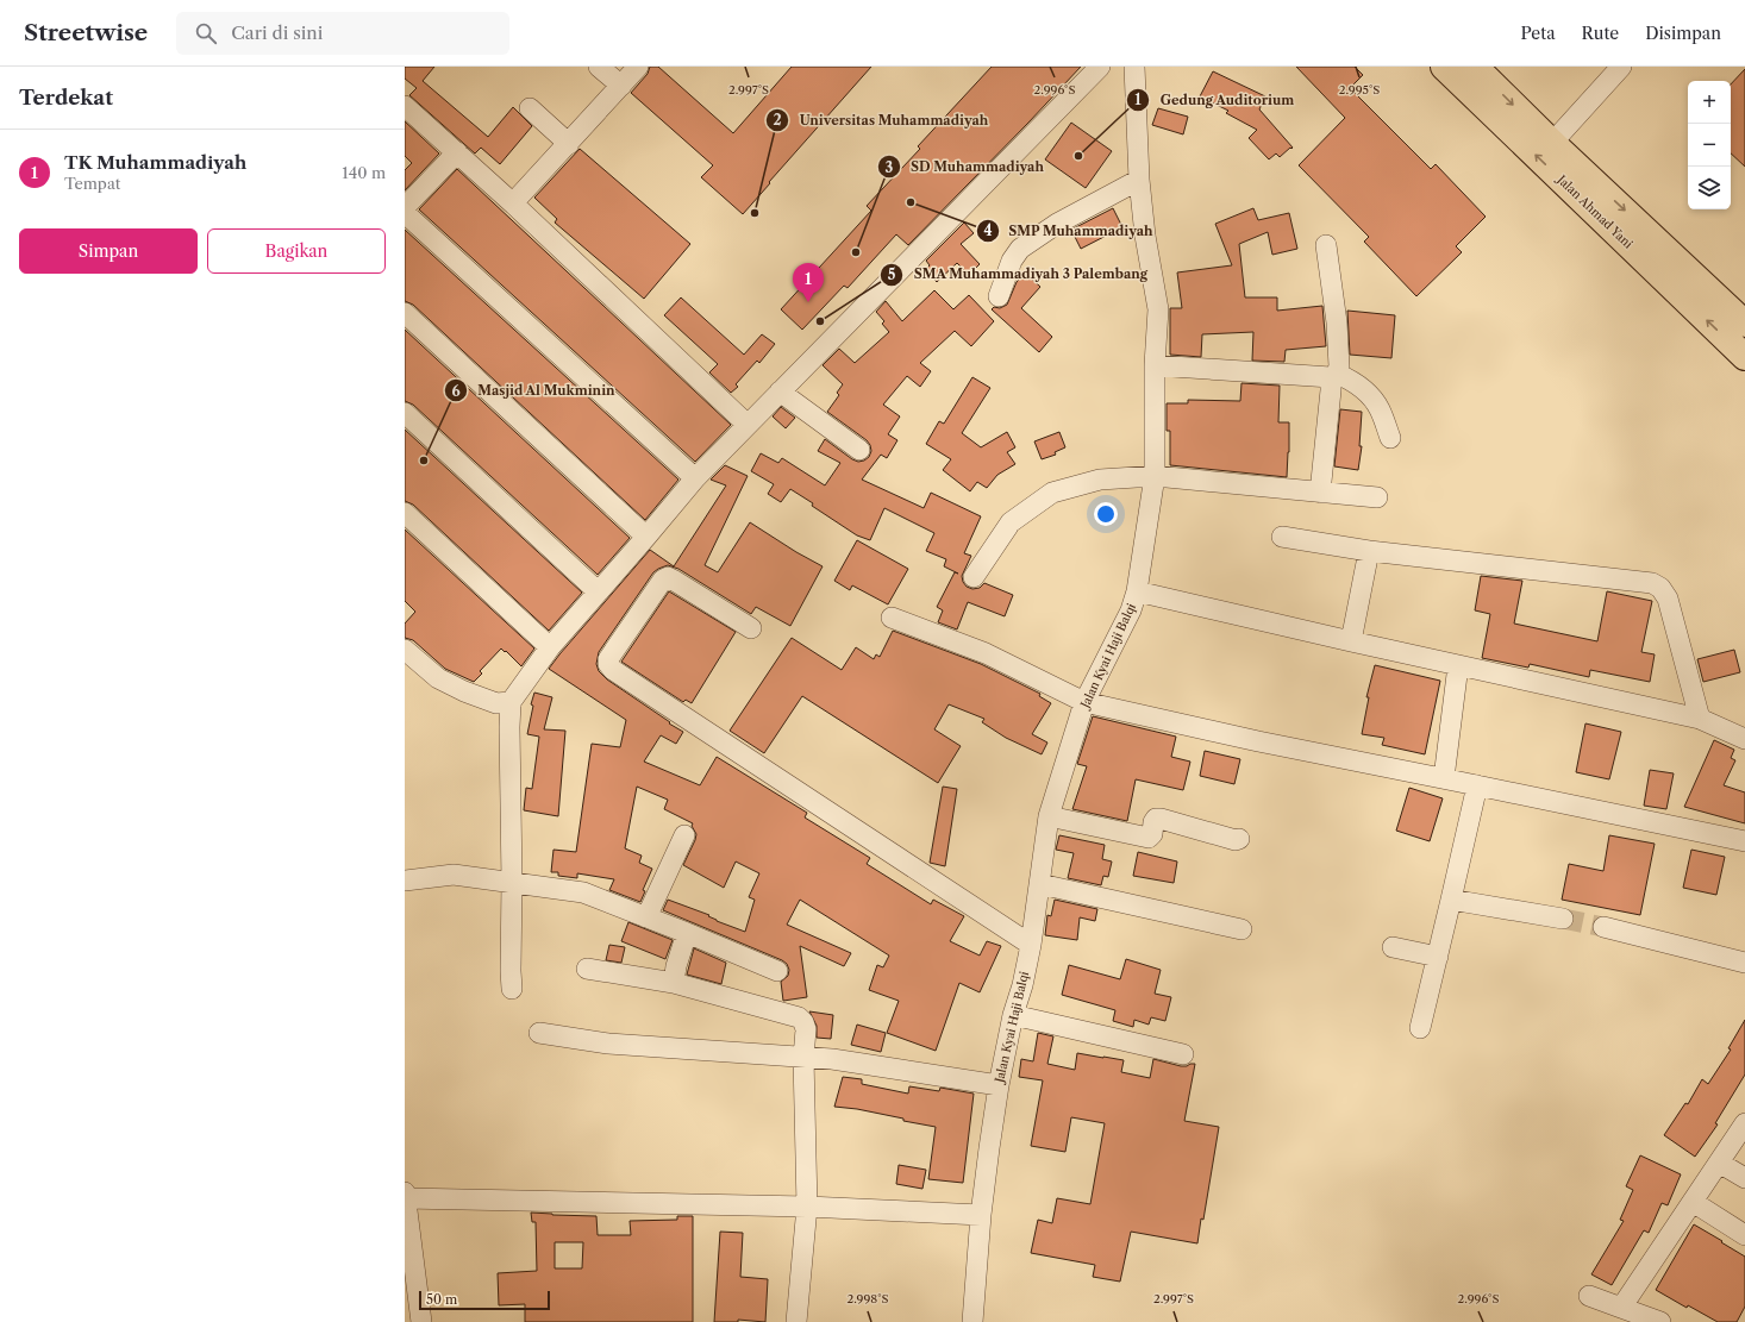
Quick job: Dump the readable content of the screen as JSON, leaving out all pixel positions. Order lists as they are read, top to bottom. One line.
{"streets":{"highway":["Jalan Ahmad Yani"],"street":["Jalan Kyai Haji Balqi"]},"places":["Gedung Auditorium","SMP Muhammadiyah","Universitas Muhammadiyah","SD Muhammadiyah","SMA Muhammadiyah 3 Palembang","Masjid Al Mukminin"],"scale_bar":"50 m","page":{"header":"Streetwise","search":"Cari di sini","nav":["Peta","Rute","Disimpan"],"heading":"Terdekat","map_buttons":["+","−"],"list":[{"mark":"1","name":"TK Muhammadiyah","note":"Tempat","value":"140 m"}],"buttons":["Simpan","Bagikan"],"pins":"1","scale":"50 m"},"coordinates":["2.997°S","2.996°S","2.995°S","2.998°S"]}
